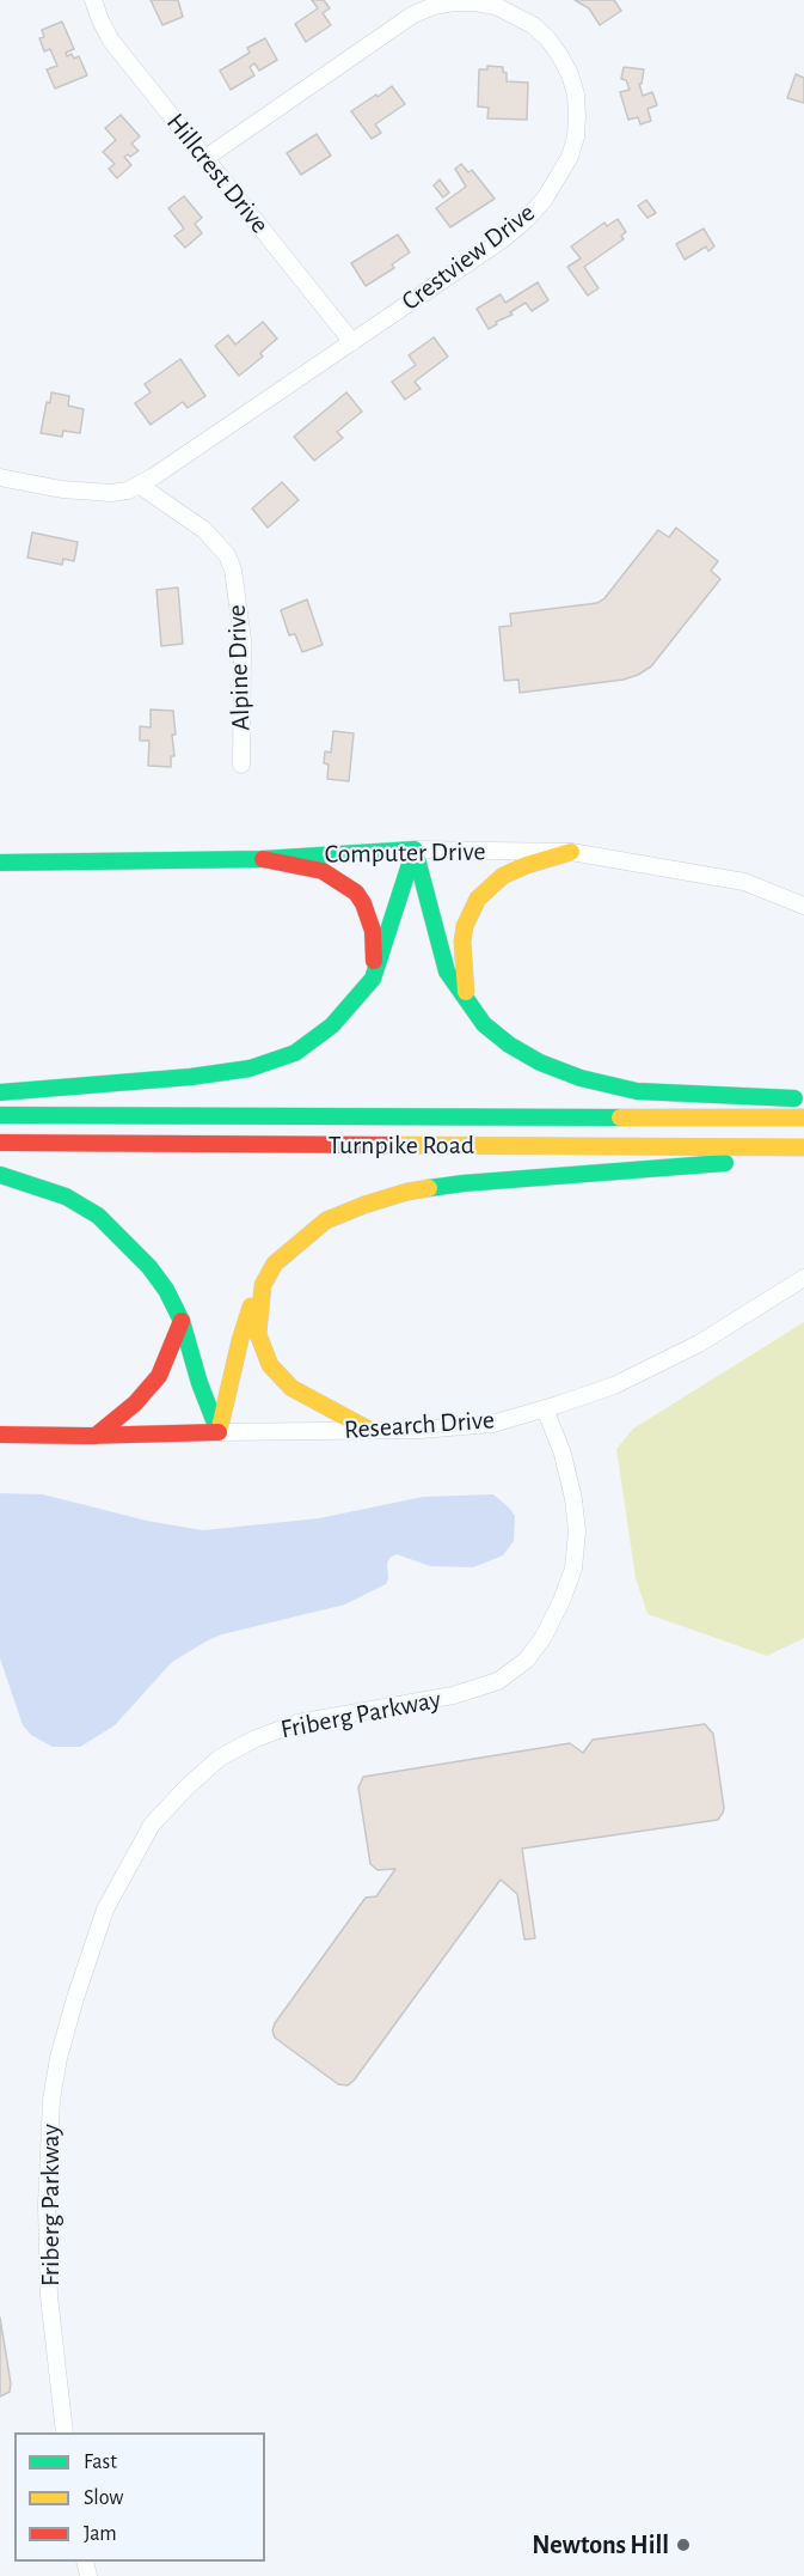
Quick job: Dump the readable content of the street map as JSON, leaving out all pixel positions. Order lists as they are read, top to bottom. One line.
{"streets":{"main road":["Computer Drive","Turnpike Road","Research Drive"],"street":["Hillcrest Drive","Crestview Drive","Alpine Drive","Friberg Parkway"]},"crossings":[["Hillcrest Drive","Crestview Drive"],["Crestview Drive","Alpine Drive"],["Research Drive","Friberg Parkway"]],"places":["Newtons Hill"],"legend":["Fast","Slow","Jam"]}
